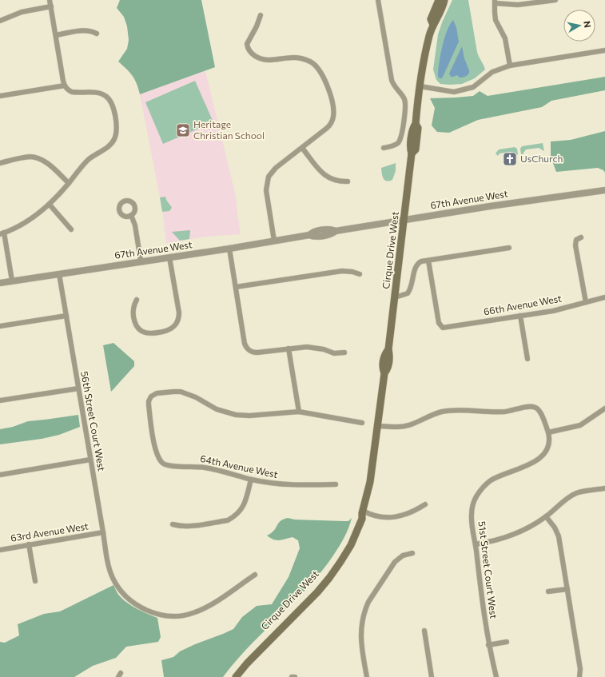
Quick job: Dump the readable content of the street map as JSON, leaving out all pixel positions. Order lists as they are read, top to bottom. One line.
{"streets":{"main road":["Cirque Drive West"],"street":["67th Avenue West","66th Avenue West","56th Street Court West","64th Avenue West","63rd Avenue West","51st Street Court West"]},"crossings":[["67th Avenue West","Cirque Drive West"],["67th Avenue West","56th Street Court West"],["56th Street Court West","63rd Avenue West"]],"places":{"school or university":["Heritage Christian School"],"church":["UsChurch"]},"north":"right"}
